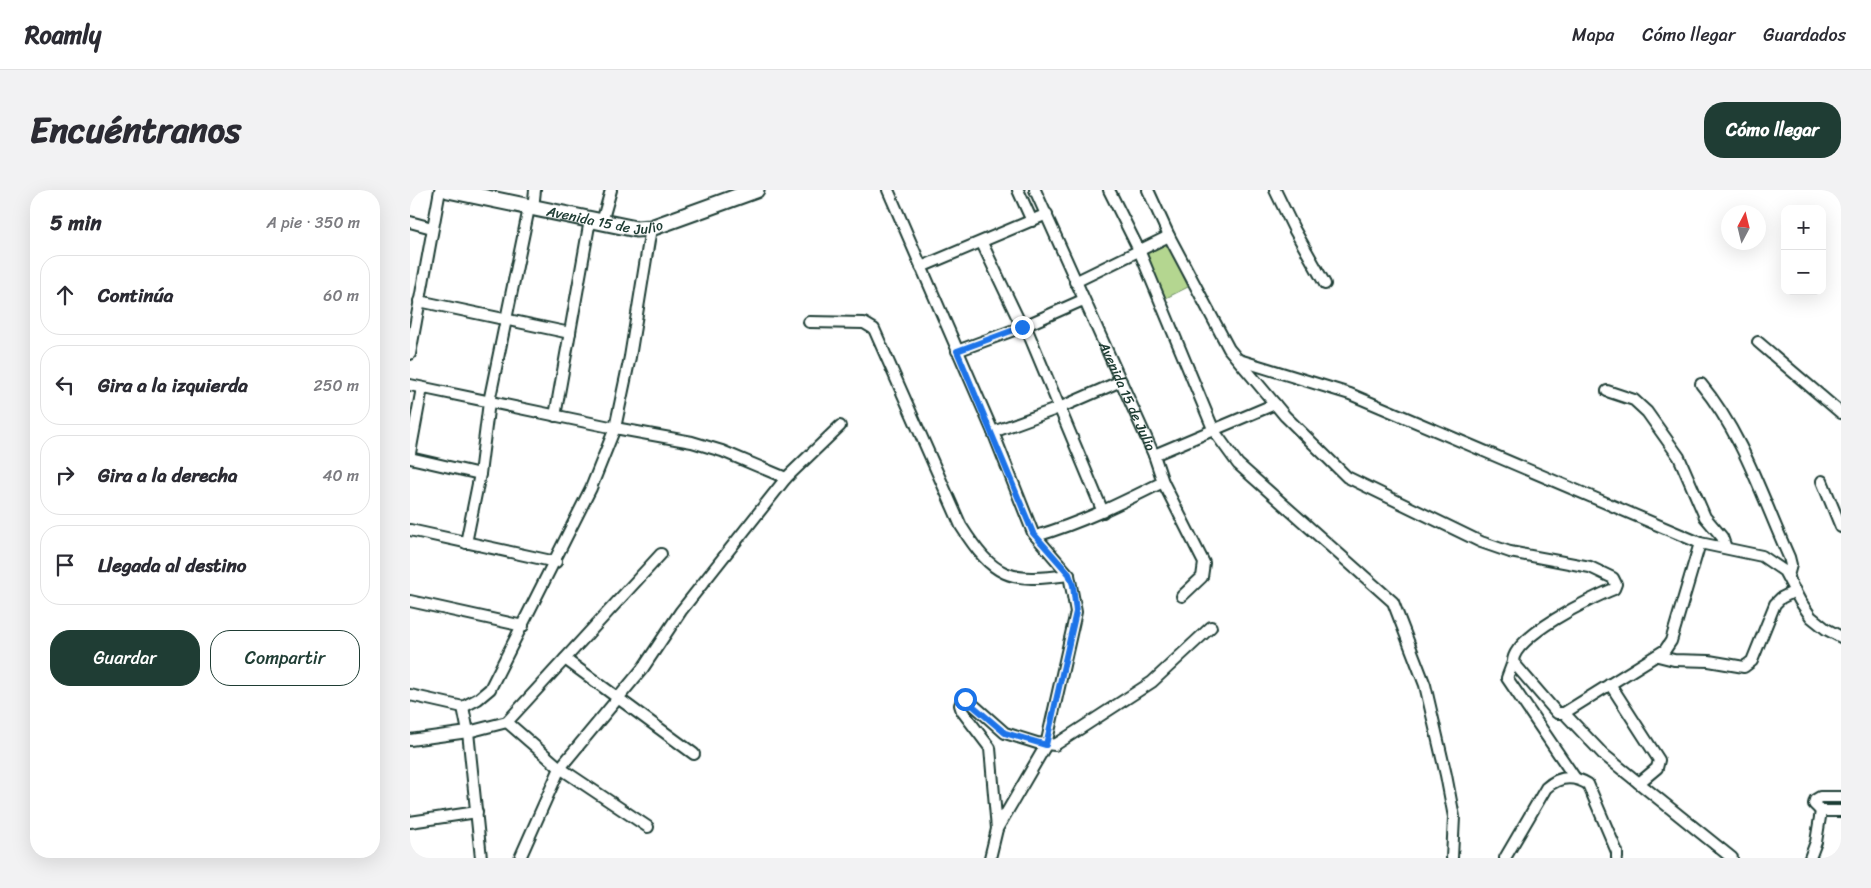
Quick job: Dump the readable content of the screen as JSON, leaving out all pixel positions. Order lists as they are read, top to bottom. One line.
{"streets":{"street":["Avenida 15 de Julio"]},"north":"top","page":{"header":"Roamly","nav":["Mapa","Cómo llegar","Guardados"],"title":"Encuéntranos","buttons":["Cómo llegar",["Guardar","Compartir"]],"heading":["5 min","A pie · 350 m"],"map_buttons":["+","−"],"list":[["Continúa","60 m"],["Gira a la izquierda","250 m"],["Gira a la derecha","40 m"],"Llegada al destino"]}}
